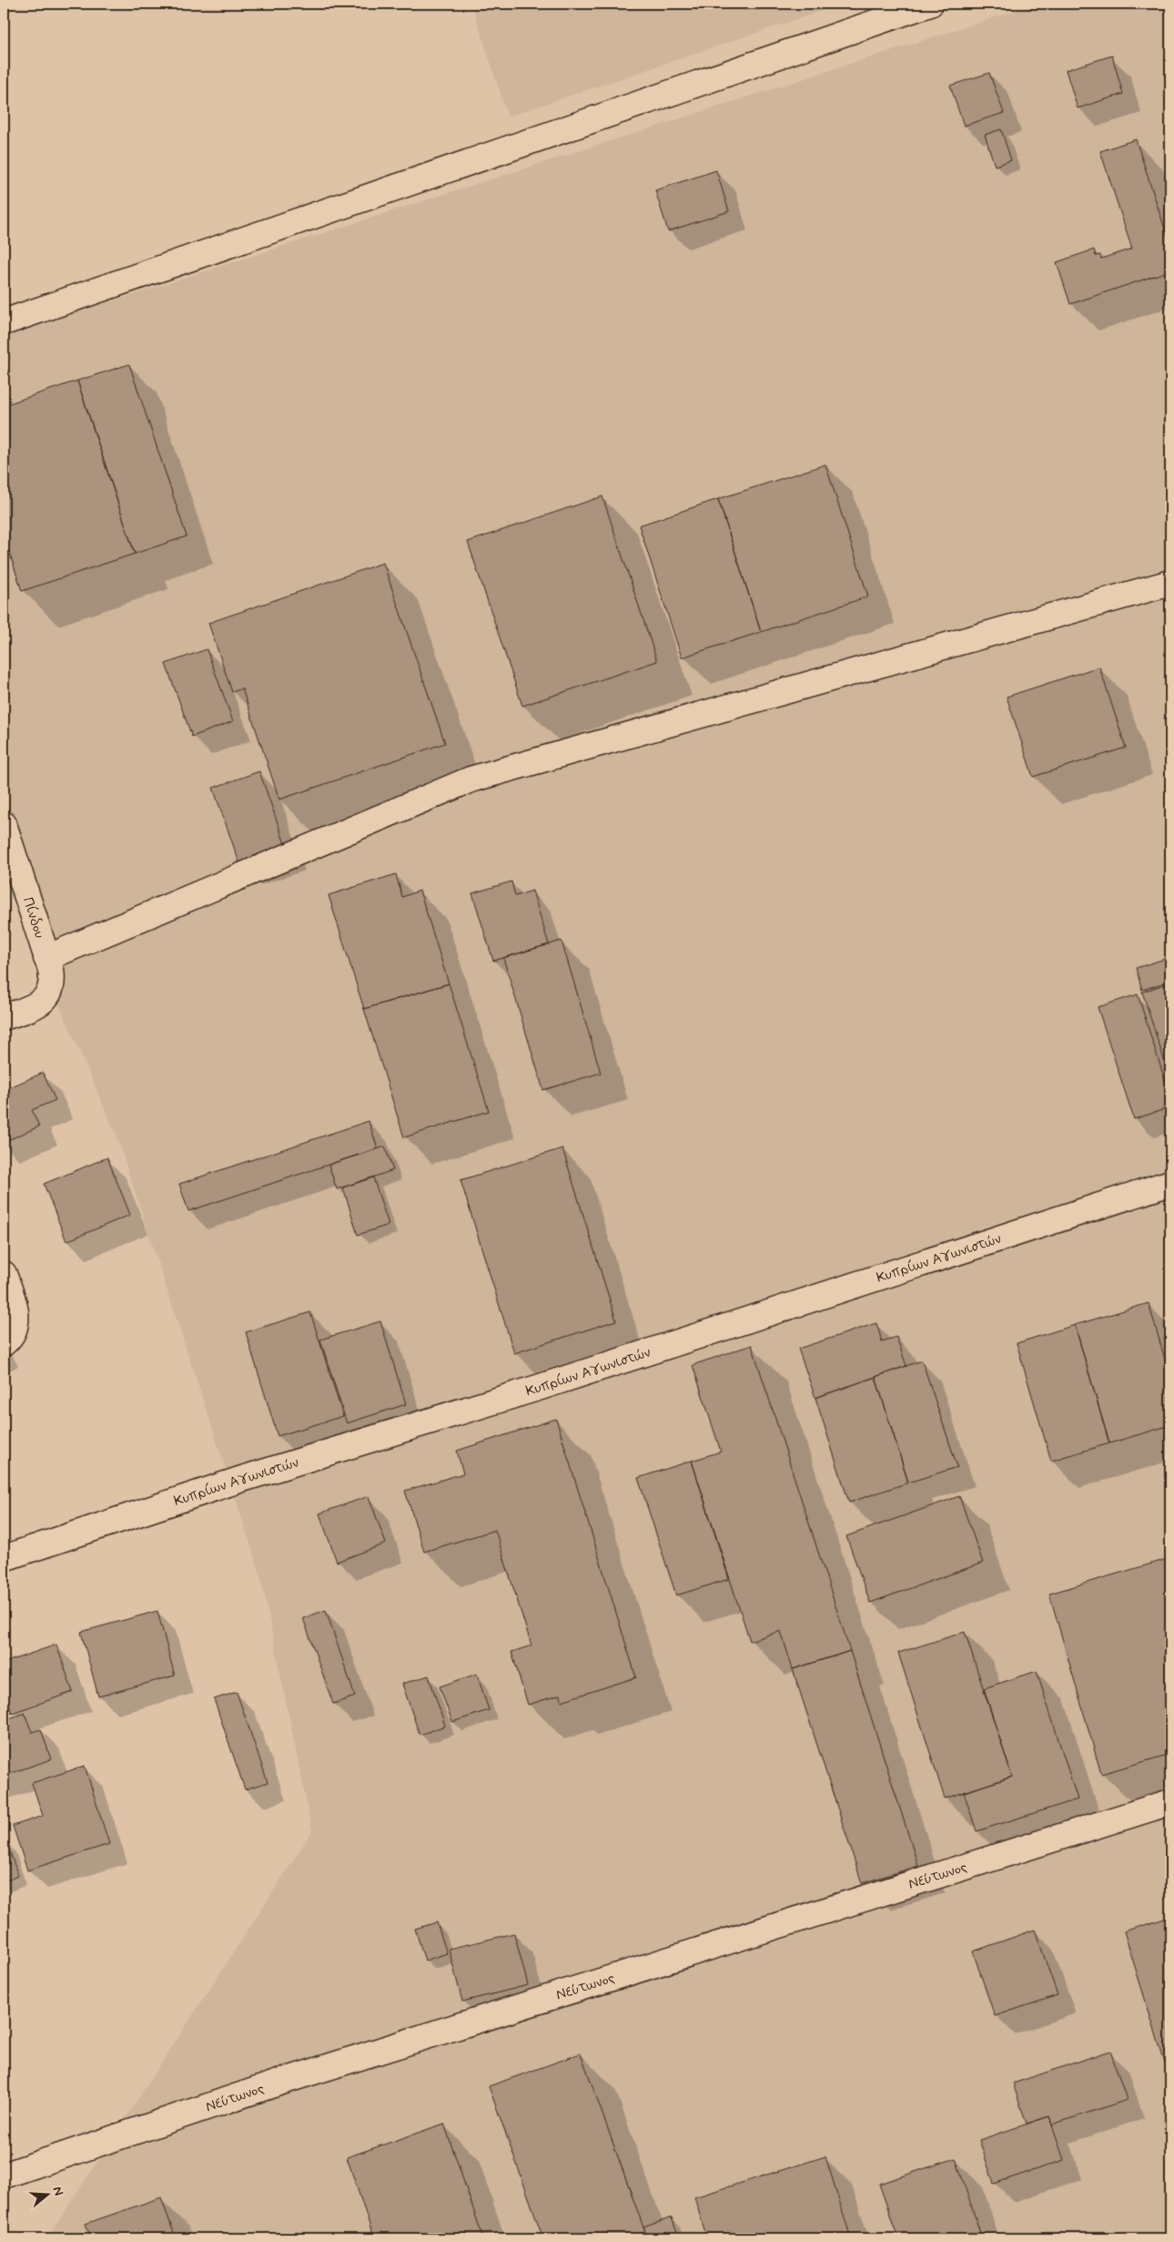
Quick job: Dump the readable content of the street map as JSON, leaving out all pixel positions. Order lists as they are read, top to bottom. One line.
{"streets":{"street":["Πίνδου","Κυπρίων Αγωνιστών","Νεύτωνος"]},"north":"right"}
